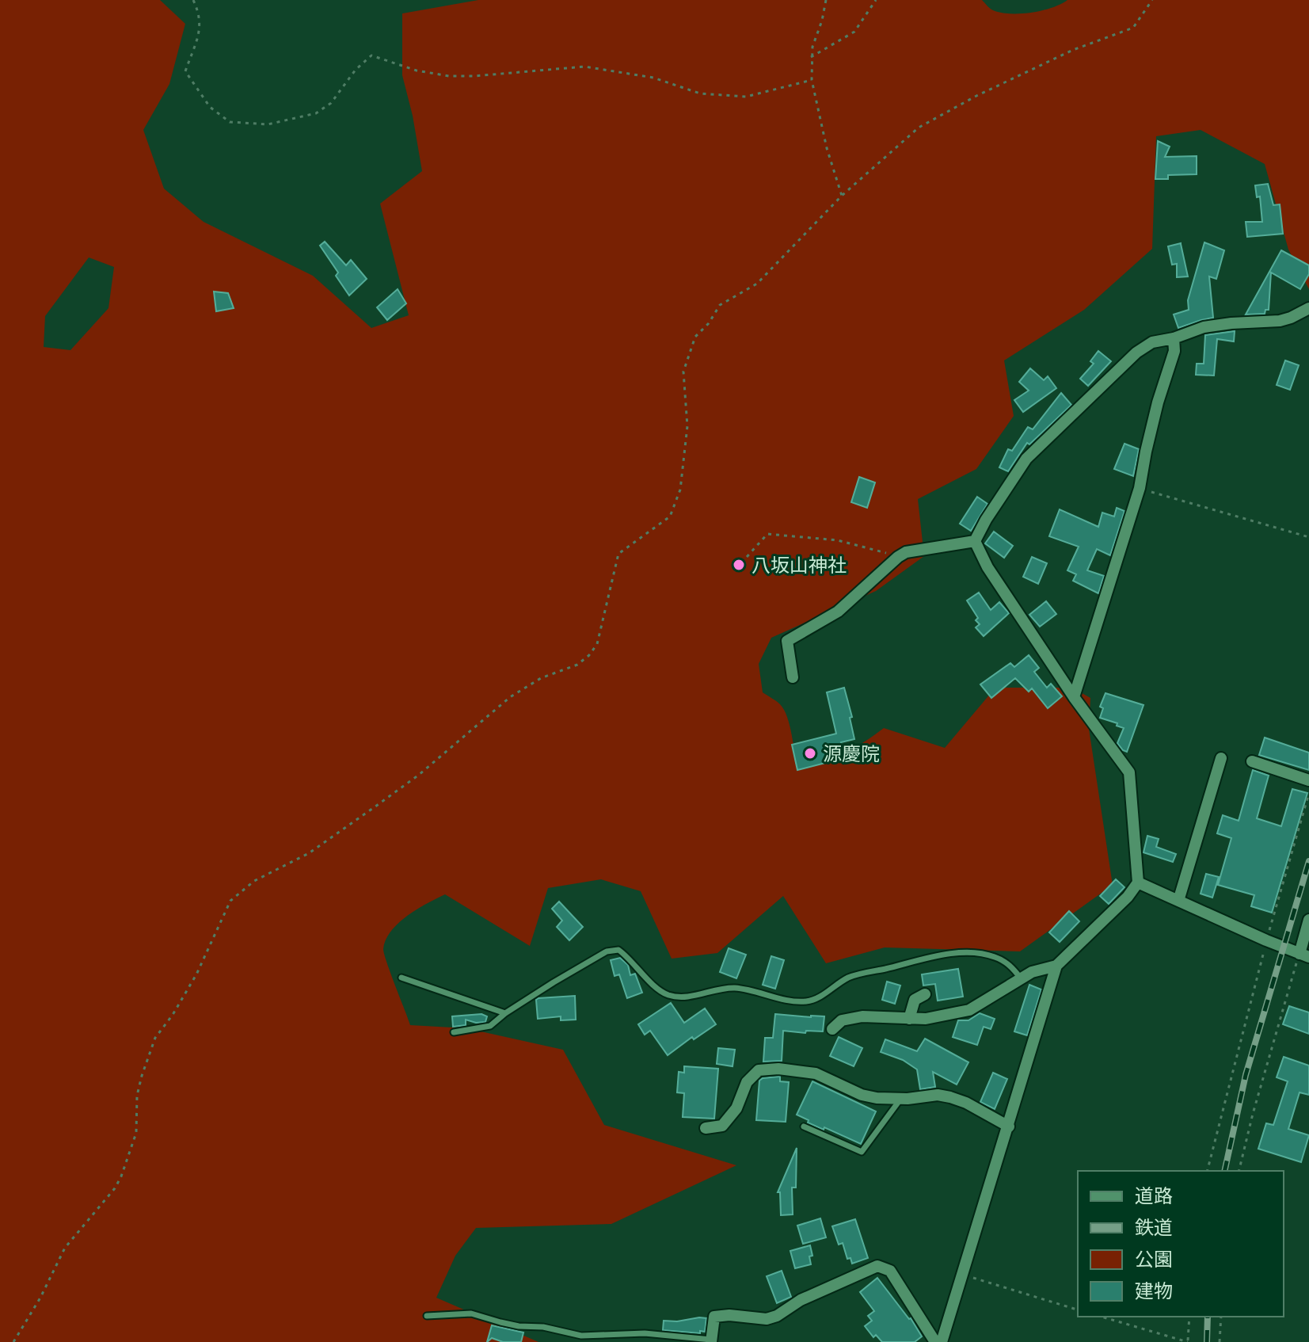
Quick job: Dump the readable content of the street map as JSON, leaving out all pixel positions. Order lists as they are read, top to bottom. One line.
{"places":["八坂山神社","源慶院"],"legend":["道路","鉄道","公園","建物"]}
